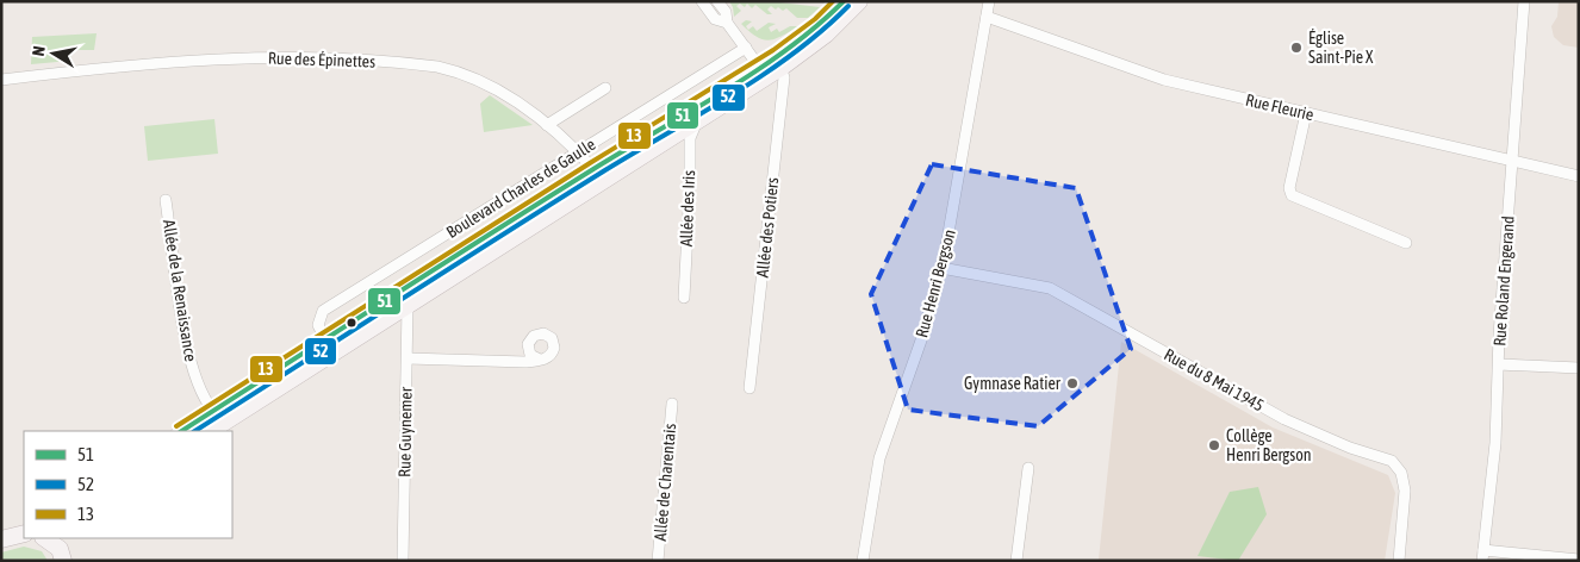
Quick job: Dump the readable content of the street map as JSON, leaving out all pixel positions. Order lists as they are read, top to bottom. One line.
{"streets":{"main road":["Boulevard Charles de Gaulle"],"street":["Rue des Épinettes","Rue Fleurie","Allée des Iris","Allée des Potiers","Rue Roland Engerand","Rue Henri Bergson","Allée de la Renaissance","Rue du 8 Mai 1945","Rue Guynemer","Allée de Charentais"]},"crossings":[["Rue des Épinettes","Boulevard Charles de Gaulle"],["Rue Fleurie","Rue Roland Engerand"],["Rue Fleurie","Rue Henri Bergson"],["Boulevard Charles de Gaulle","Allée des Iris"],["Boulevard Charles de Gaulle","Allée des Potiers"],["Boulevard Charles de Gaulle","Allée de la Renaissance"],["Boulevard Charles de Gaulle","Rue Guynemer"],["Rue Henri Bergson","Rue du 8 Mai 1945"]],"places":["Église Saint-Pie X","Gymnase Ratier","Collège Henri Bergson"],"lines":["transit line 51","transit line 13","transit line 52"],"legend":["51","52","13"],"north":"left"}
